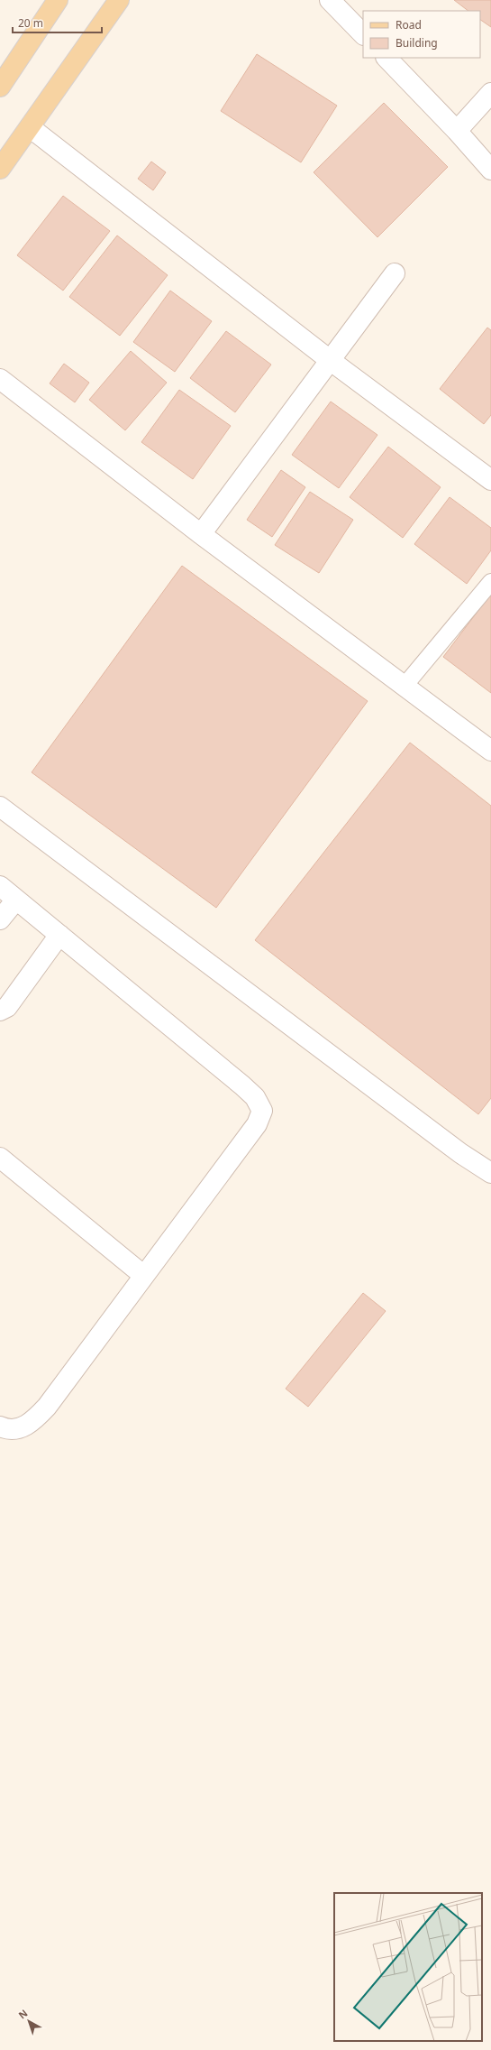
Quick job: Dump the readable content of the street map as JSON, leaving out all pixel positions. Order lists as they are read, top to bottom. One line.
{"legend":["Road","Building"],"scale_bar":"20 m","north":"top left"}
